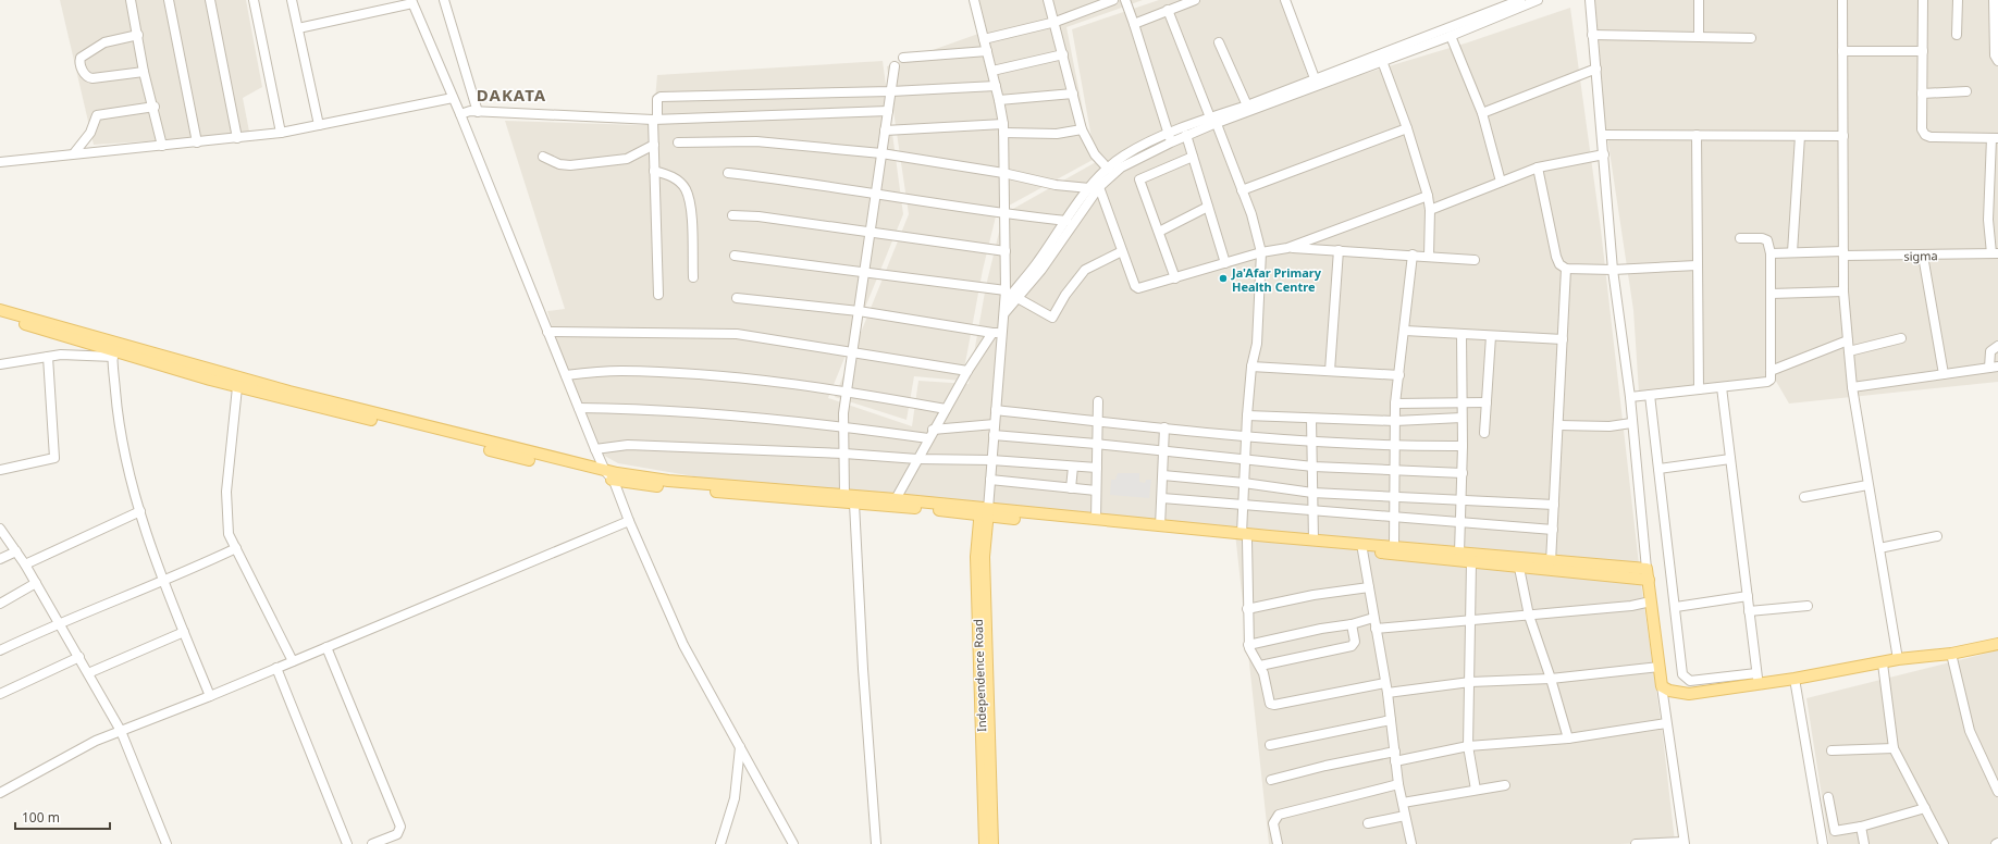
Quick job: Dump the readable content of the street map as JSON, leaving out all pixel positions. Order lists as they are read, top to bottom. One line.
{"streets":{"main road":["Independence Road"],"street":["sigma"]},"districts":["DAKATA"],"places":["Ja'Afar Primary Health Centre"],"scale_bar":"100 m"}
